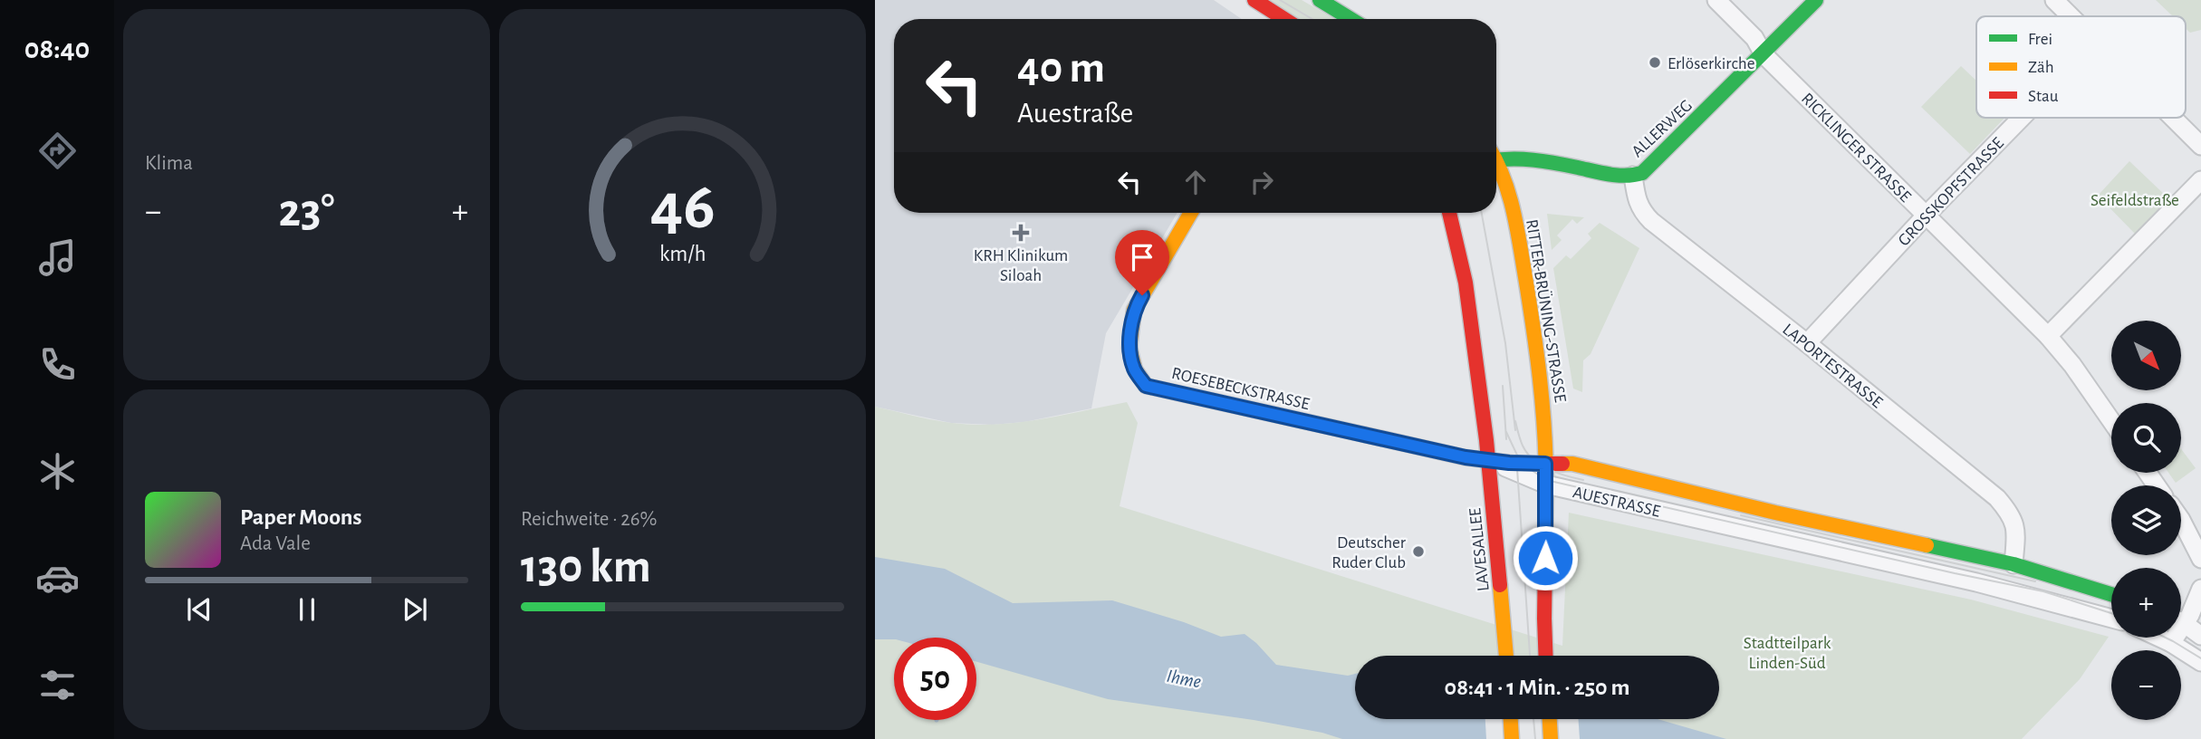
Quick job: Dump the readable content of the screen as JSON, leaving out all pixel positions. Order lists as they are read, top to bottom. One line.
{"streets":{"street":["ALLERWEG","RICKLINGER STRASSE","GROSSKOPFSTRASSE","RITTER-BRÜNING-STRASSE","LAPORTESTRASSE","ROESEBECKSTRASSE","AUESTRASSE","LAVESALLEE"]},"crossings":[["ALLERWEG","RICKLINGER STRASSE"],["ALLERWEG","LAPORTESTRASSE"],["RICKLINGER STRASSE","GROSSKOPFSTRASSE"],["GROSSKOPFSTRASSE","LAPORTESTRASSE"],["RITTER-BRÜNING-STRASSE","AUESTRASSE"],["LAPORTESTRASSE","AUESTRASSE"],["ROESEBECKSTRASSE","AUESTRASSE"],["ROESEBECKSTRASSE","LAVESALLEE"],["AUESTRASSE","LAVESALLEE"]],"water":["Ihme"],"parks":["Seifeldstraße","Stadtteilpark Linden-Süd"],"places":{"other":["Erlöserkirche","Deutscher Ruder Club"],"health":["KRH Klinikum Siloah"]},"legend":["Frei","Zäh","Stau"],"north":"bottom right","page":{"tabs":"08:40","tile":["Klima",["Reichweite · 26%","130 km"]],"turn":["40 m","Auestraße"],"heat":["−","23°","+"],"map_buttons":["+","−"],"song":["Paper Moons","Ada Vale"],"limit":"50","trip":"08:41 · 1 Min. · 250 m","gauge":["46","km/h"]}}
